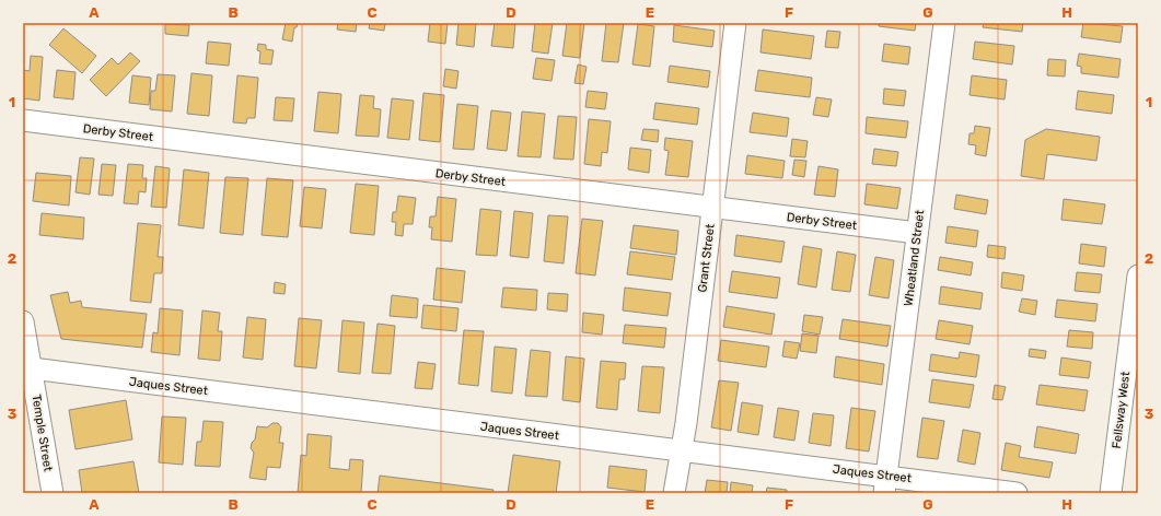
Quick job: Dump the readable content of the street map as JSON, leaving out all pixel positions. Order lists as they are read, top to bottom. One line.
{"streets":{"street":["Derby Street","Grant Street","Wheatland Street","Jaques Street","Fellsway West","Temple Street"]},"crossings":[["Derby Street","Grant Street"],["Derby Street","Wheatland Street"],["Grant Street","Jaques Street"],["Wheatland Street","Jaques Street"],["Jaques Street","Temple Street"]],"grid":{"columns":["A","B","C","D","E","F","G","H"],"rows":["1","2","3"]}}
